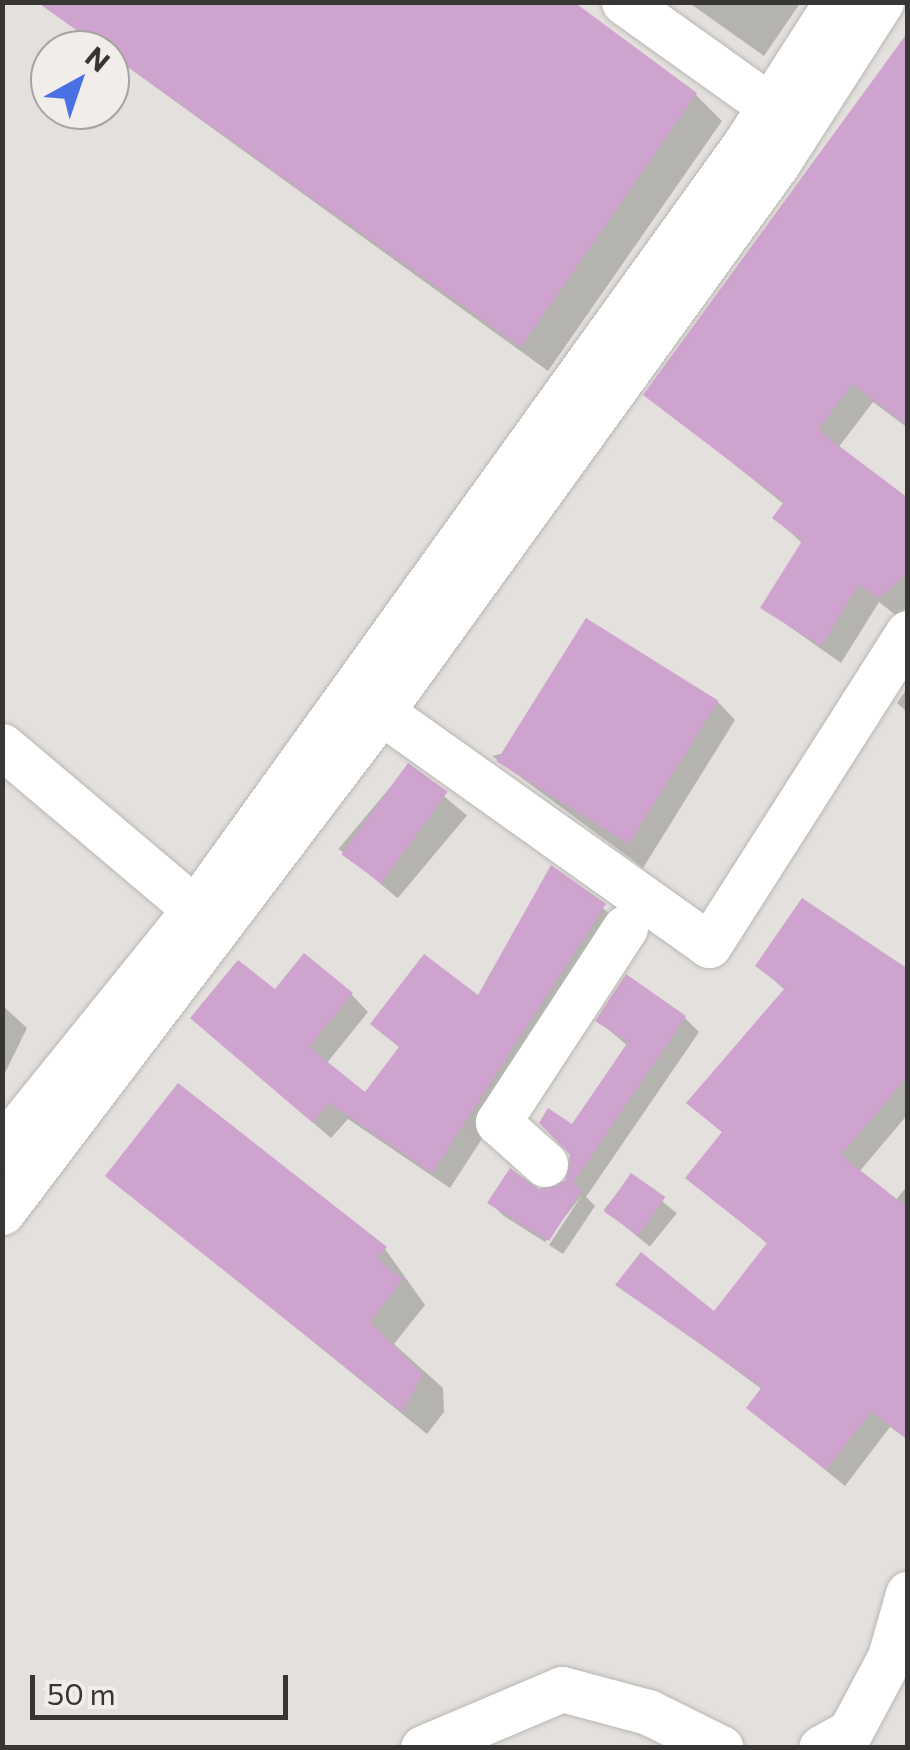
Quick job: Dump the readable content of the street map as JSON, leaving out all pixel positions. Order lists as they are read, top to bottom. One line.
{"scale_bar":"50 m","north":"top right"}
